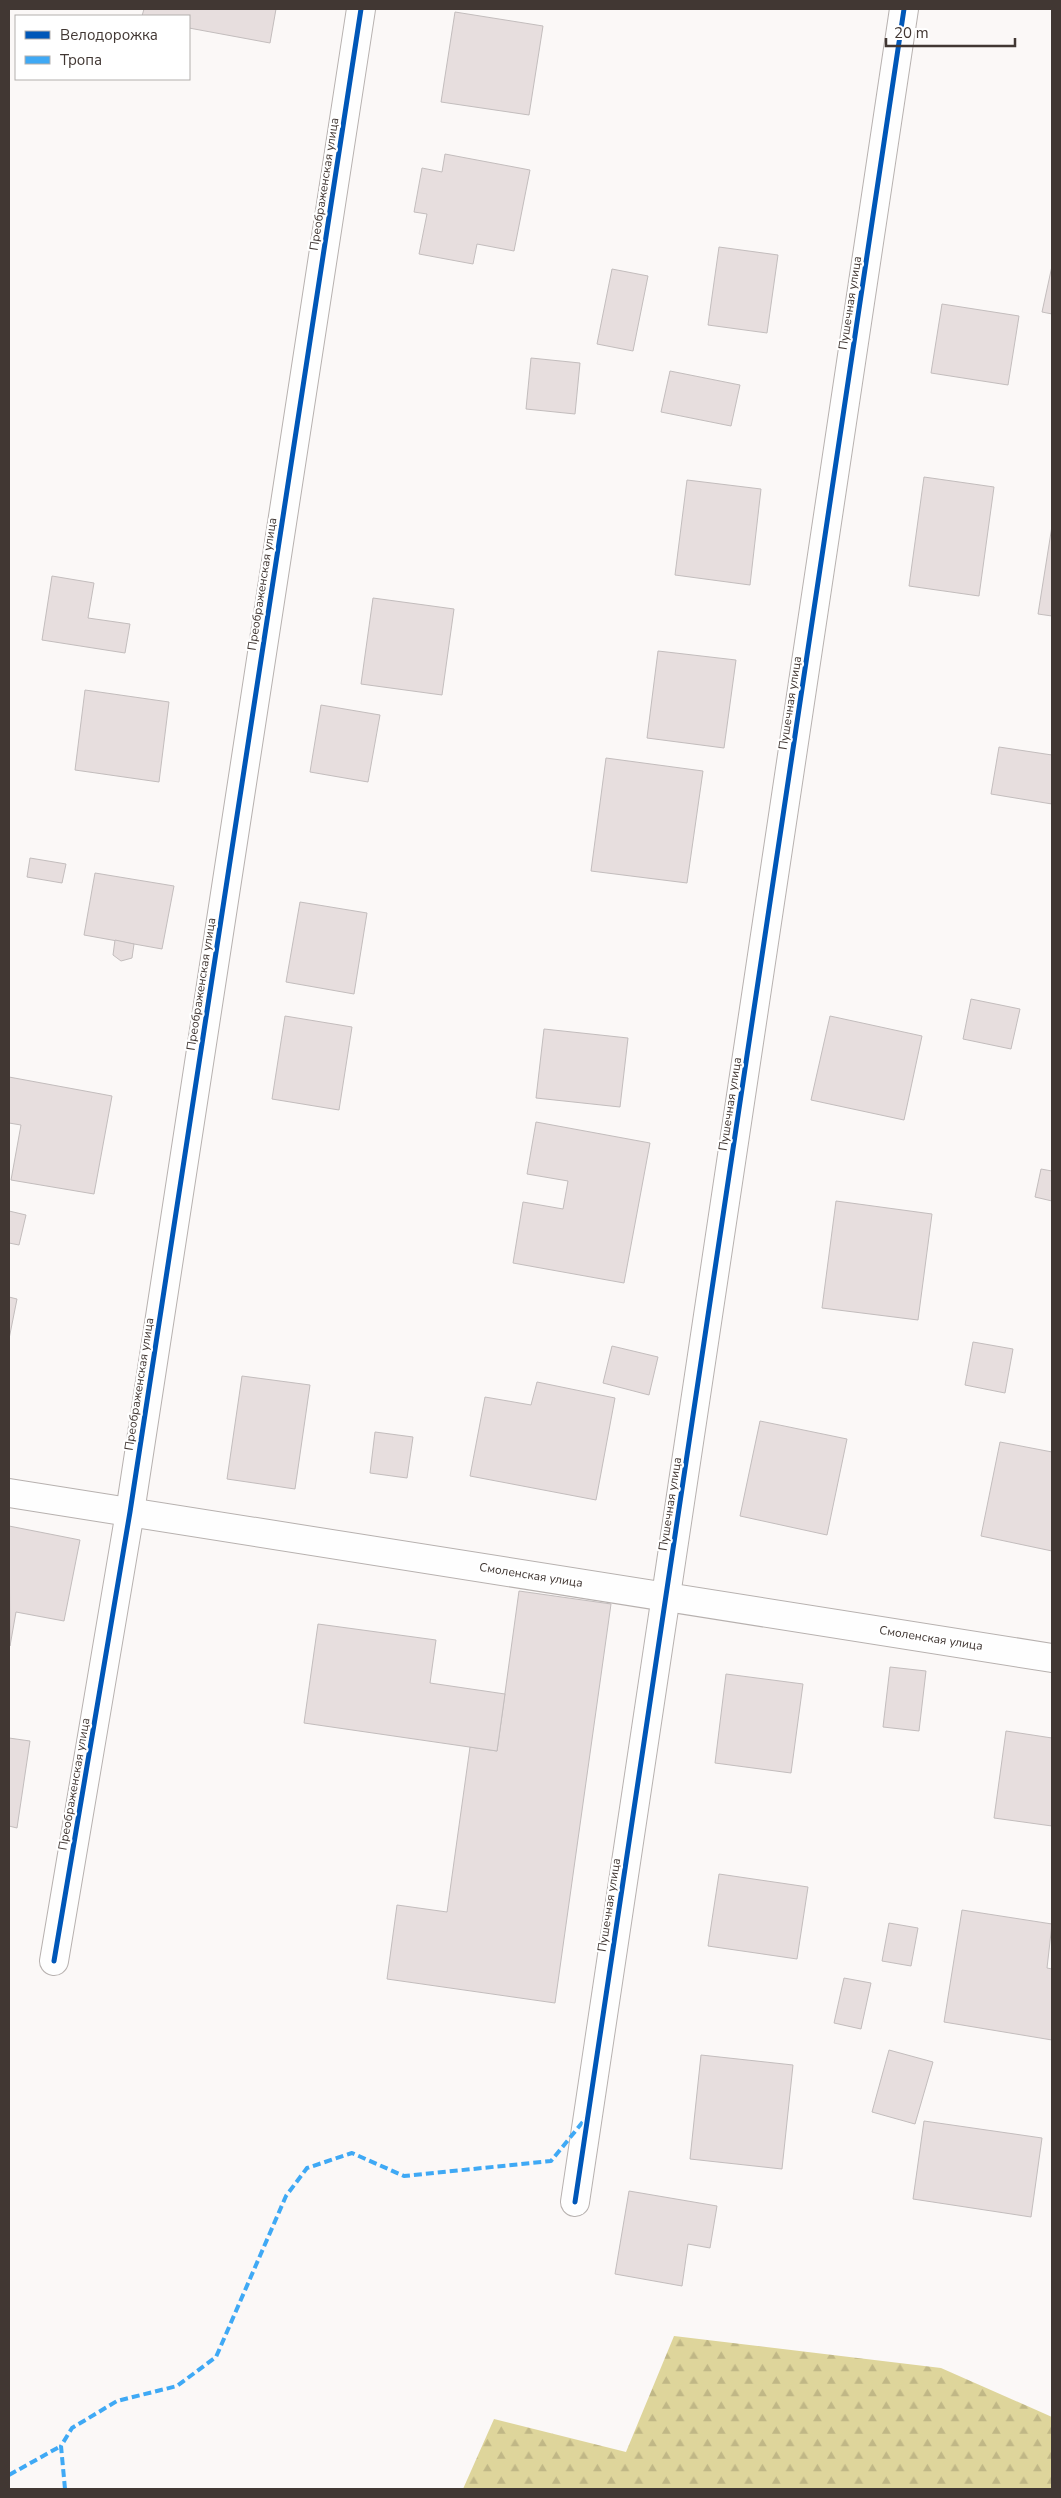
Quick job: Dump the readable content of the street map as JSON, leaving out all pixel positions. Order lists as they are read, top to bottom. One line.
{"streets":{"street":["Преображенская улица","Пушечная улица","Смоленская улица"]},"crossings":[["Преображенская улица","Смоленская улица"],["Пушечная улица","Смоленская улица"]],"legend":["Велодорожка","Тропа"],"scale_bar":"20 m"}
